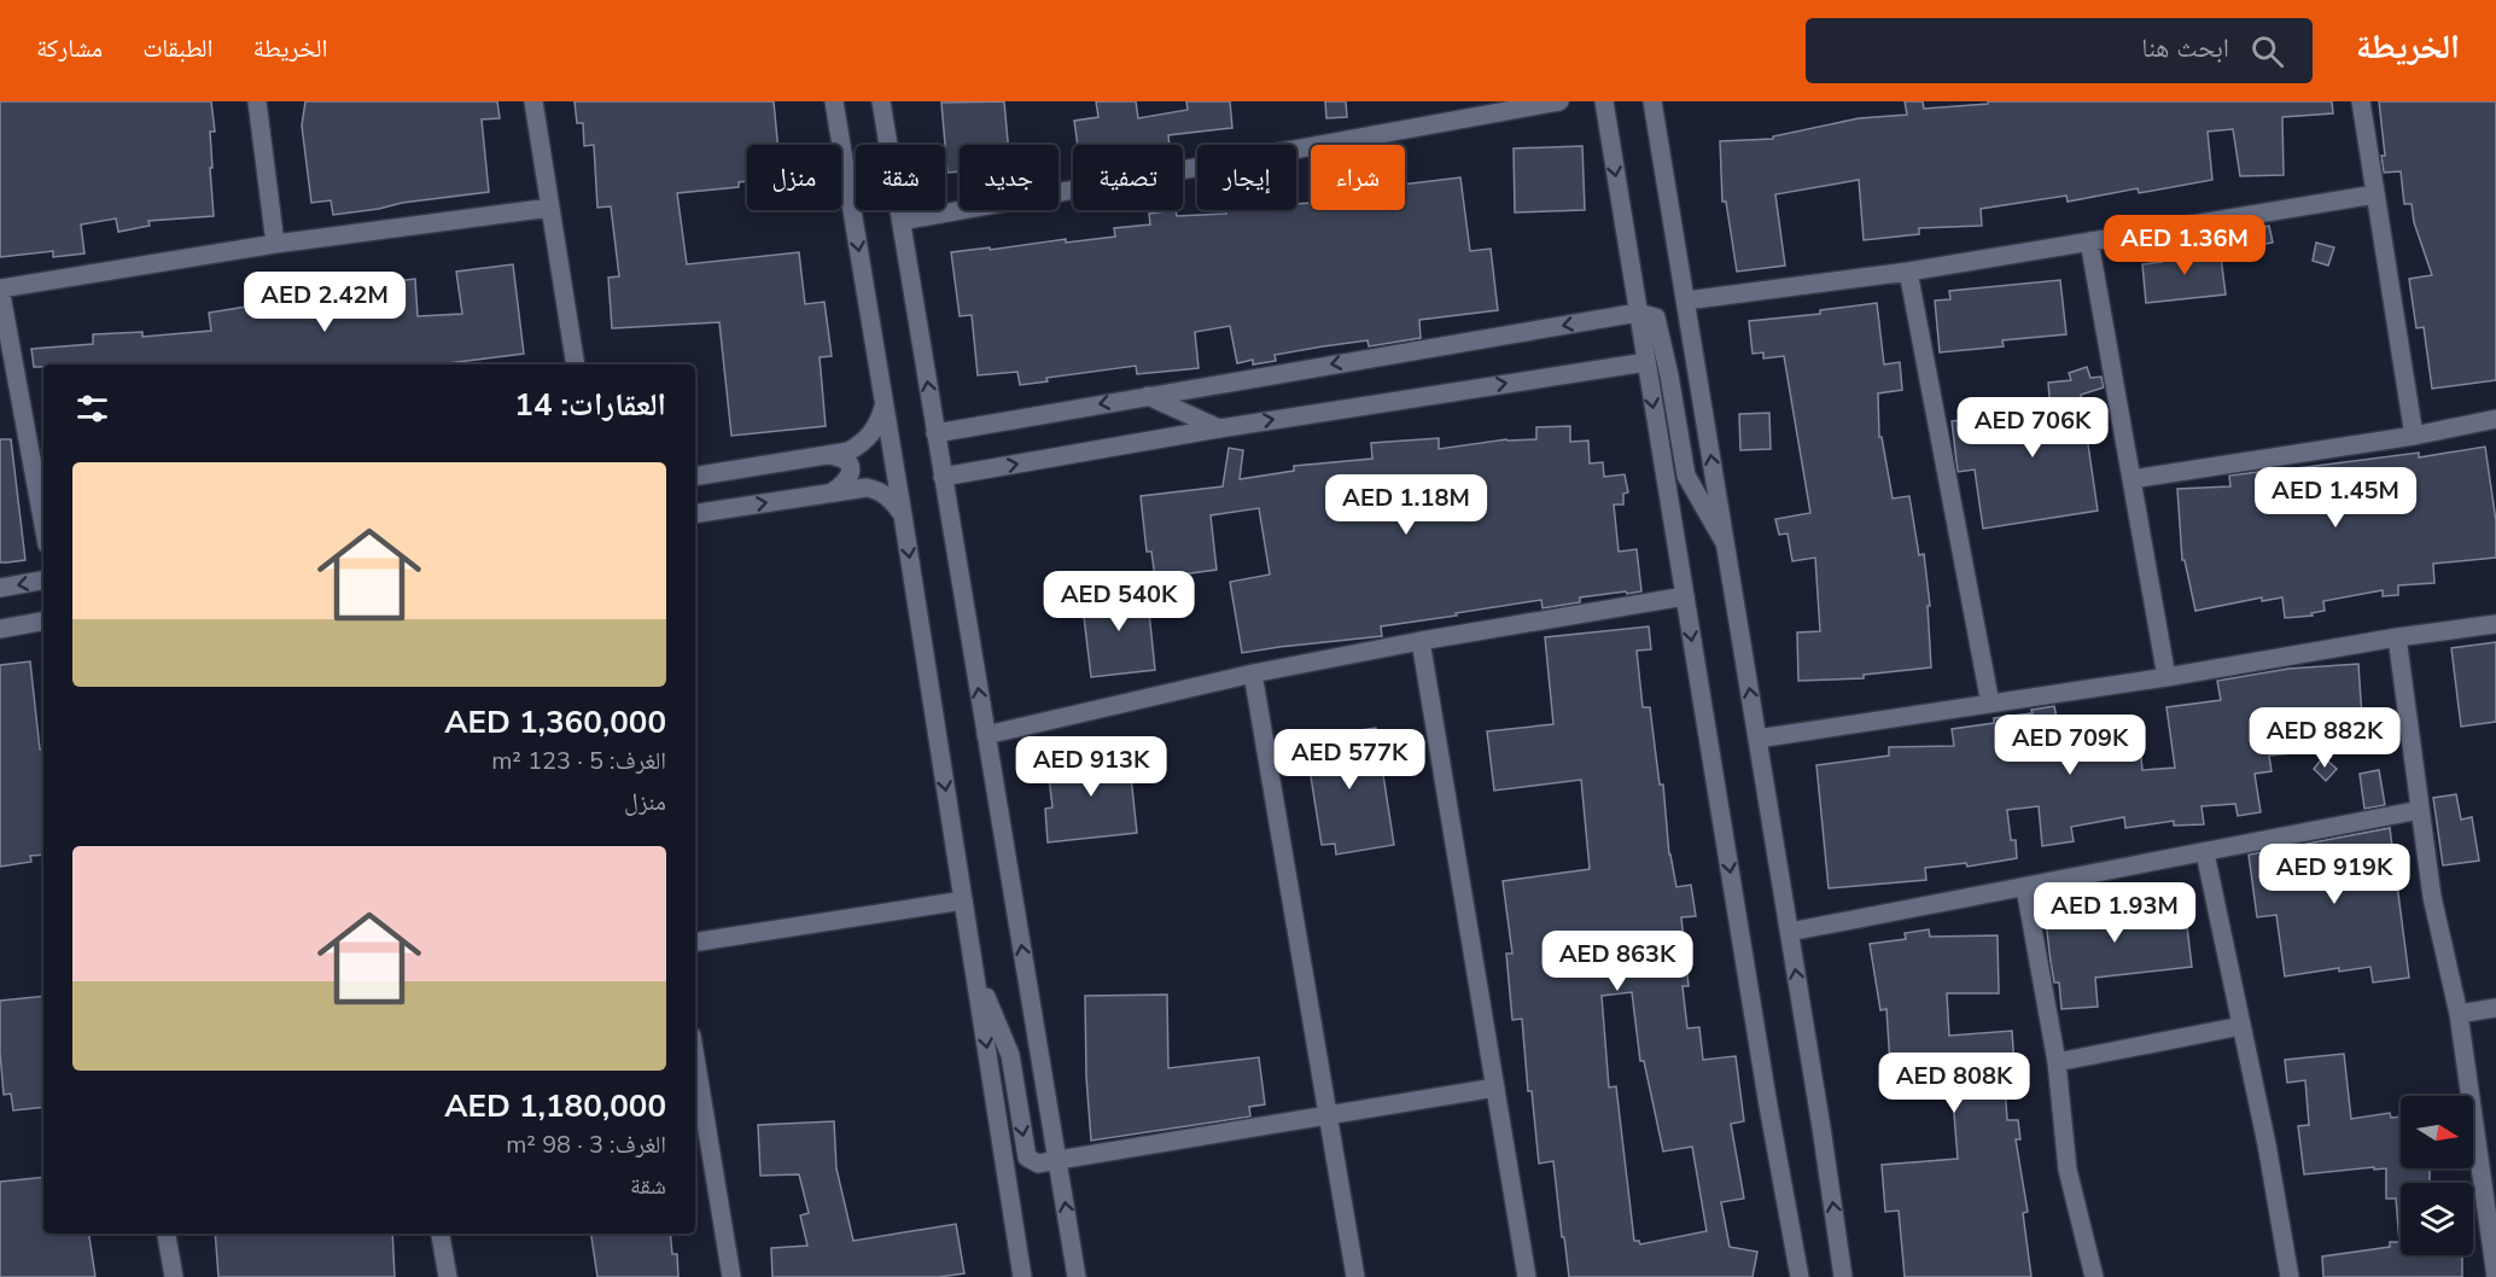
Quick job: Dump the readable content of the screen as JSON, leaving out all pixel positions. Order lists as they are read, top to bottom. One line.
{"north":"right","page":{"header":"الخريطة","search":"ابحث هنا","nav":["الخريطة","الطبقات","مشاركة"],"chip":["شراء","إيجار","تصفية","جديد","شقة","منزل"],"price":["AED 1.36M","AED 2.42M","AED 706K","AED 1.45M","AED 1.18M","AED 540K","AED 882K","AED 709K","AED 577K","AED 913K","AED 919K","AED 1.93M","AED 863K","AED 808K"],"heading":"العقارات: 14","list":[{"name":"AED 1,360,000","note":"الغرف: 5 · 123 m² · منزل"},{"name":"AED 1,180,000","note":"الغرف: 3 · 98 m² · شقة"}]}}
